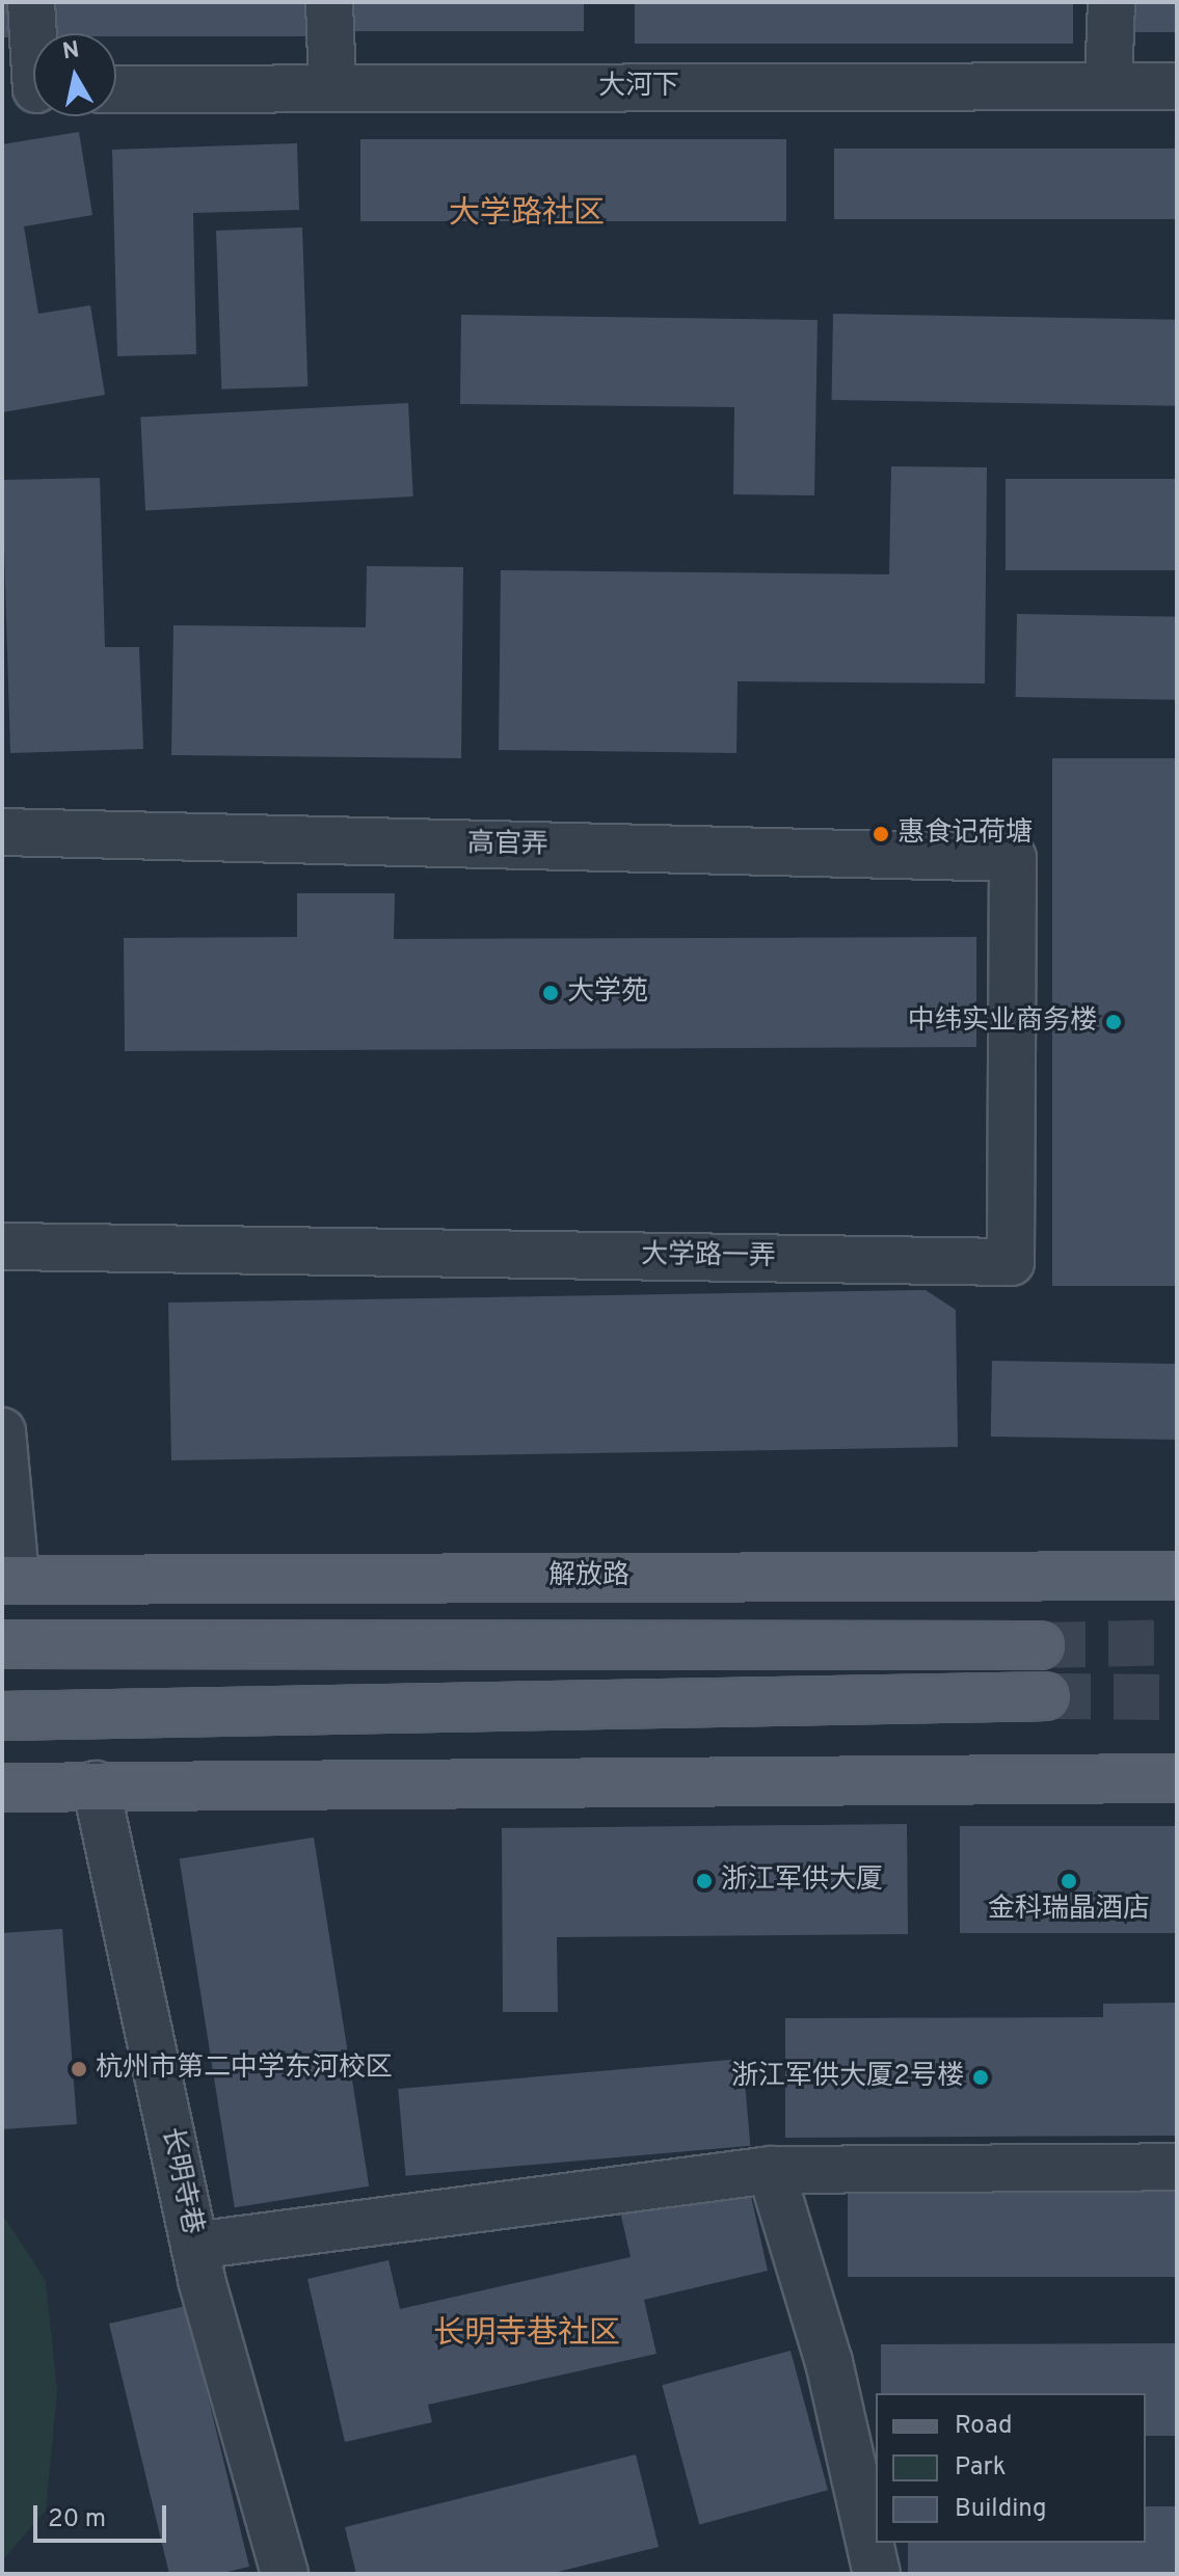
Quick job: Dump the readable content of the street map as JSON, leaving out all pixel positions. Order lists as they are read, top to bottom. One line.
{"streets":{"main road":["解放路"],"street":["大河下","高官弄","大学路一弄","长明寺巷"]},"crossings":[["高官弄","大学路一弄"]],"districts":["大学路社区","长明寺巷社区"],"places":["惠食记·荷塘","大学苑","中纬实业商务楼","浙江军供大厦","金科瑞晶酒店","杭州市第二中学东河校区","浙江军供大厦2号楼"],"legend":["Road","Park","Building"],"scale_bar":"20 m","north":"top"}
